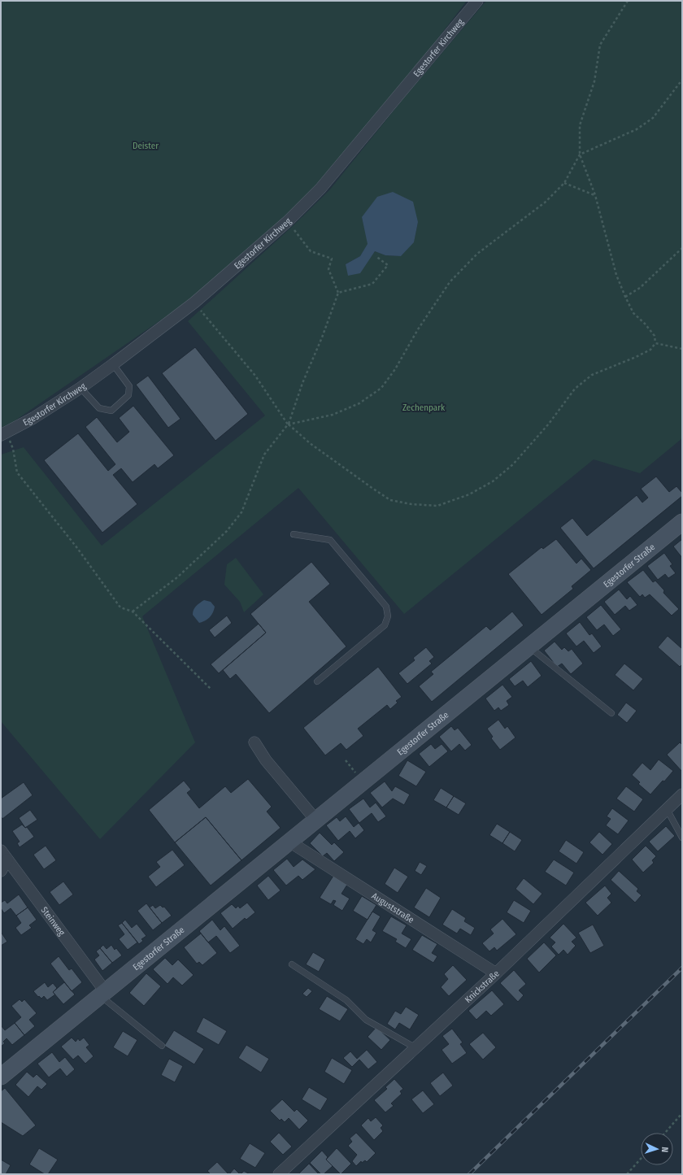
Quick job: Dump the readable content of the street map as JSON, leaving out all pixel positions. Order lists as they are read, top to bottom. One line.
{"streets":{"main road":["Egestorfer Straße"],"street":["Egestorfer Kirchweg","Auguststraße","Steinweg","Knickstraße"]},"crossings":[["Egestorfer Straße","Auguststraße"],["Egestorfer Straße","Steinweg"],["Auguststraße","Knickstraße"]],"parks":["Deister","Zechenpark"],"north":"right"}
